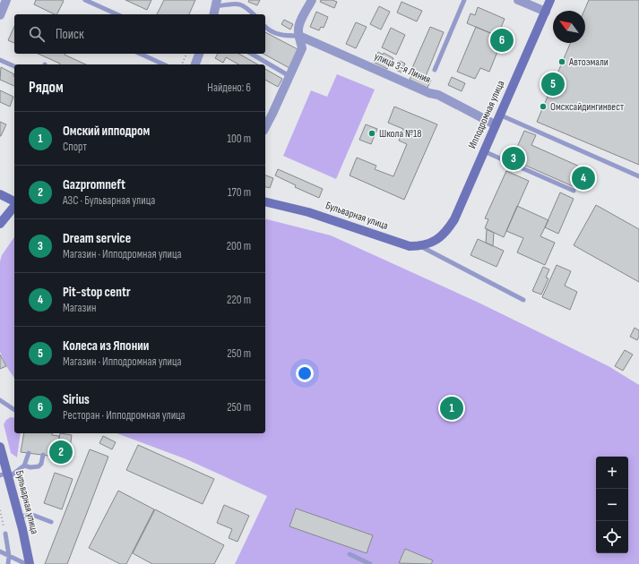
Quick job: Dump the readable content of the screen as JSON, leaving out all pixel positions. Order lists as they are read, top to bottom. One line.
{"streets":{"main road":["Ипподромная улица","Бульварная улица"],"street":["улица 3-я Линия"]},"crossings":[["улица 3-я Линия","Ипподромная улица"],["Ипподромная улица","Бульварная улица"]],"places":["Автоэмали","Омсксайдингинвест","Школа №18"],"north":"top left","page":{"search":"Поиск","pins":["6","5","3","4","1","2"],"heading":["Рядом","Найдено: 6"],"list":[{"mark":"1","name":"Омский ипподром","note":"Спорт","value":"100 m"},{"mark":"2","name":"Gazpromneft","note":"АЗС · Бульварная улица","value":"170 m"},{"mark":"3","name":"Dream service","note":"Магазин · Ипподромная улица","value":"200 m"},{"mark":"4","name":"Pit-stop centr","note":"Магазин","value":"220 m"},{"mark":"5","name":"Колеса из Японии","note":"Магазин · Ипподромная улица","value":"250 m"},{"mark":"6","name":"Sirius","note":"Ресторан · Ипподромная улица","value":"250 m"}],"map_buttons":["+","−"]}}
